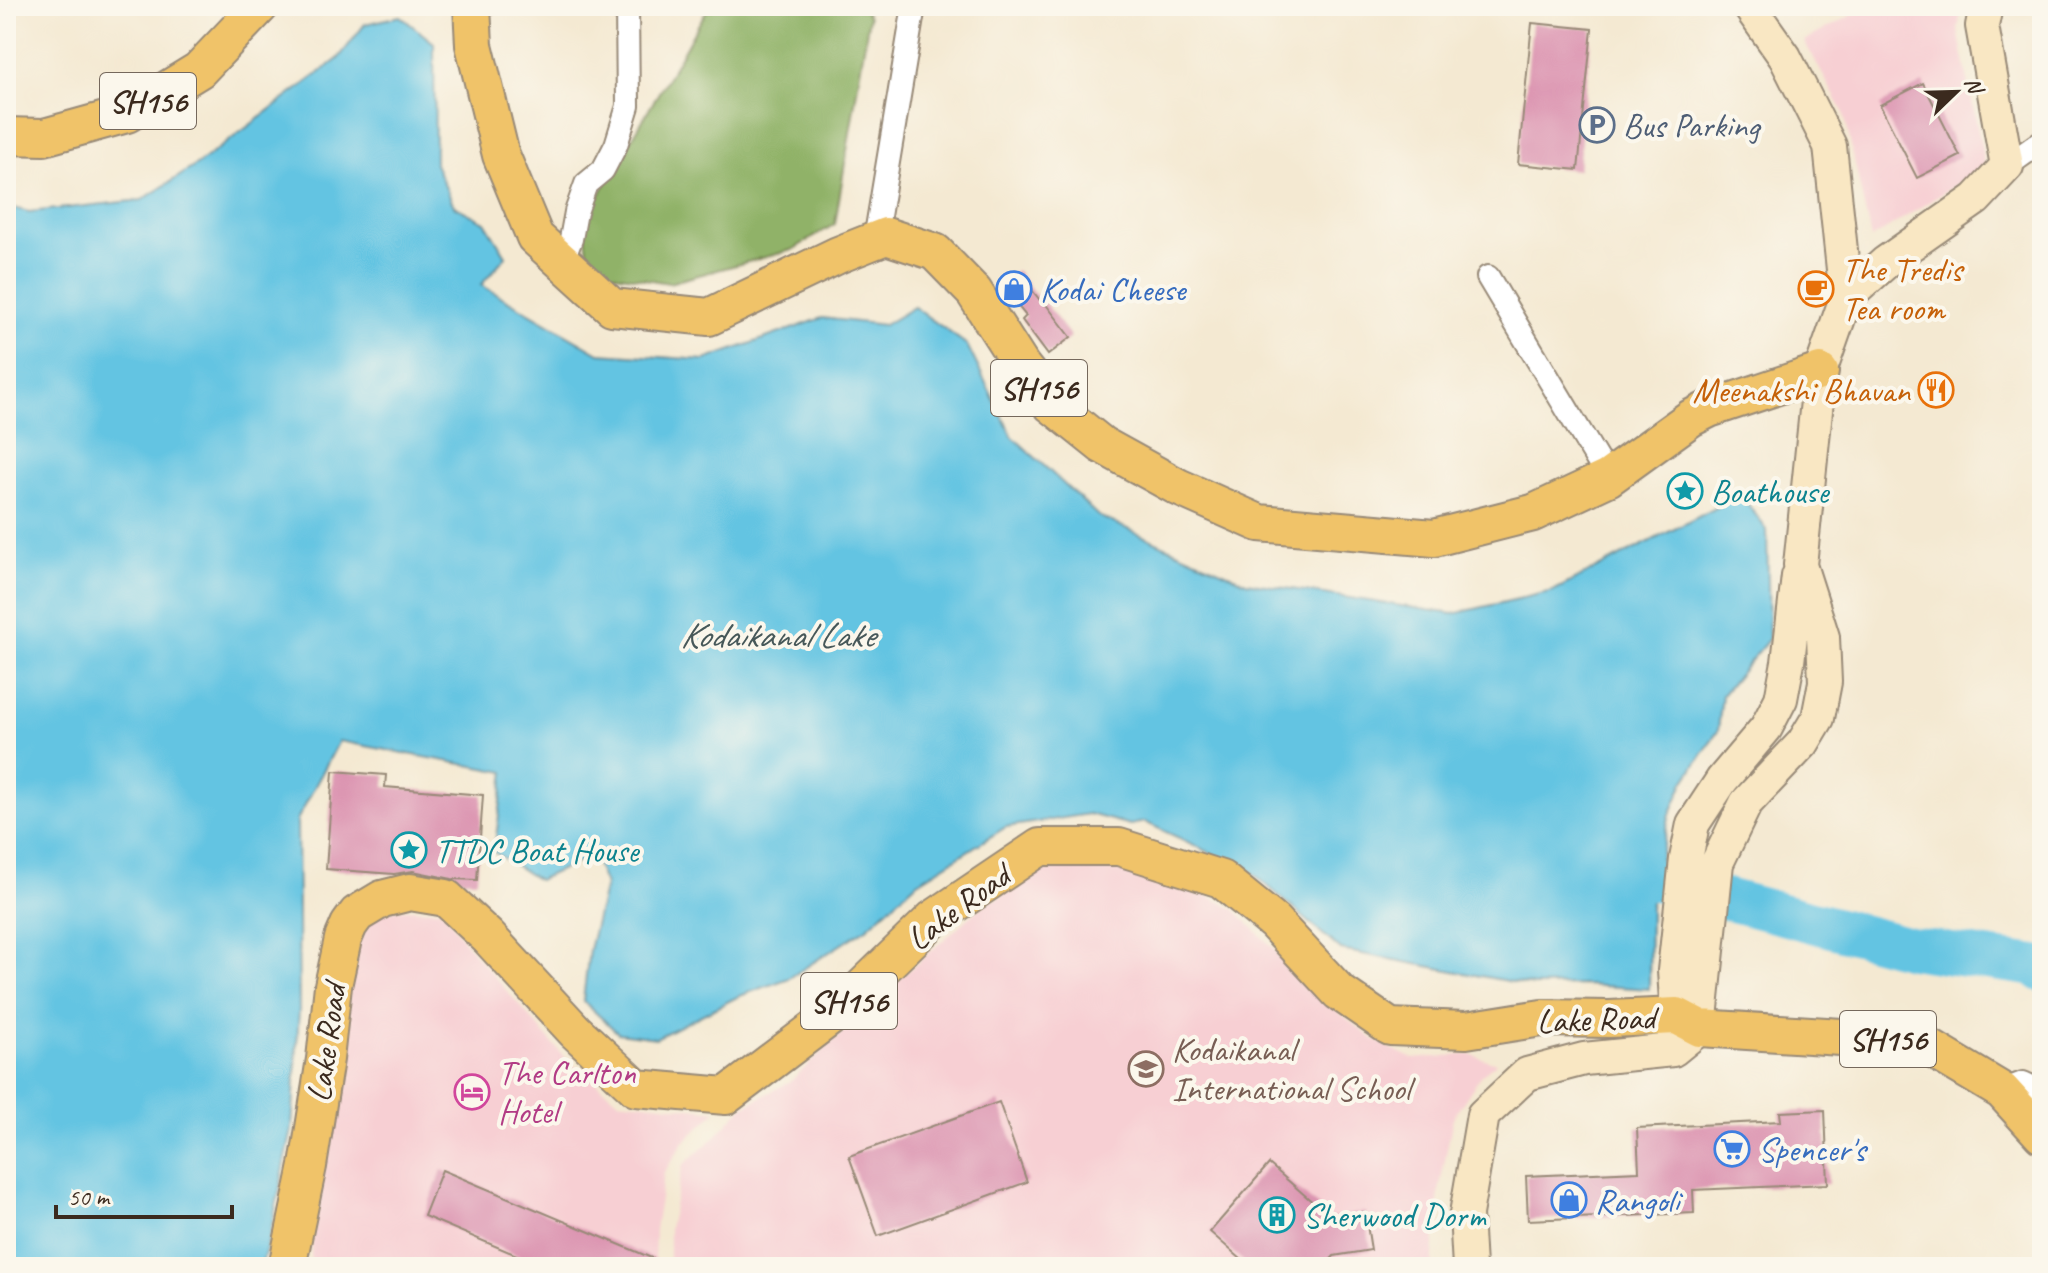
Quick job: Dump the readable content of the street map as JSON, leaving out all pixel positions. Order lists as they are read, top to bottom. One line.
{"streets":{"main road":["SH156","Lake Road"]},"crossings":[["SH156","Lake Road"]],"water":["Kodaikanal Lake"],"places":{"parking":["Bus Parking"],"shop":["Kodai Cheese","Rangoli"],"cafe":["The Tredis Tea room"],"restaurant":["Meenakshi Bhavan"],"place":["Boathouse","TTDC Boat House"],"school or university":["Kodaikanal International School"],"hotel":["The Carlton Hotel"],"supermarket":["Spencer's"],"building":["Sherwood Dorm"]},"scale_bar":"50 m","north":"top right"}
